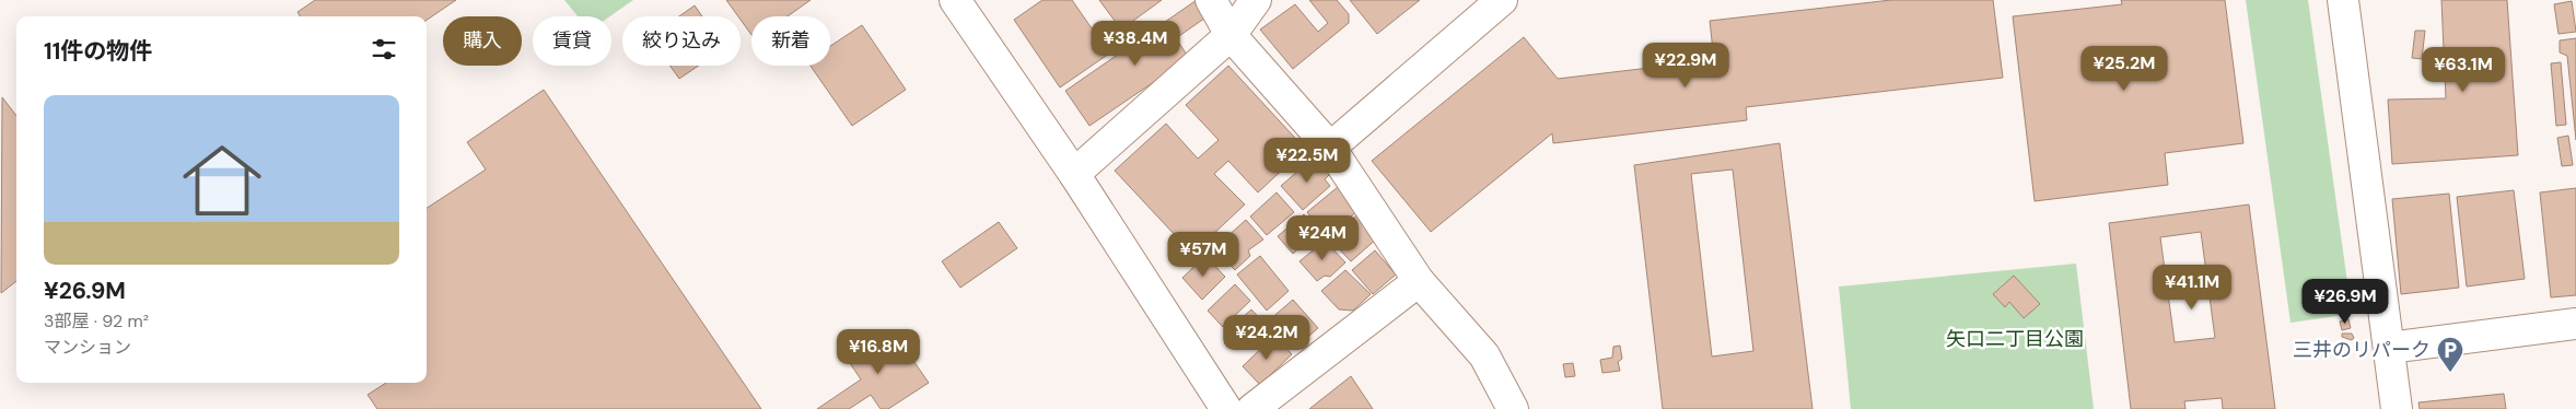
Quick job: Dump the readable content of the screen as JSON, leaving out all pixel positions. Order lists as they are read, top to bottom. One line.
{"parks":["矢口二丁目公園"],"places":{"parking":["三井のリパーク"]},"page":{"chip":["購入","賃貸","絞り込み","新着"],"heading":"11件の物件","price":["¥38.4M","¥22.9M","¥25.2M","¥63.1M","¥22.5M","¥24M","¥57M","¥41.1M","¥26.9M","¥24.2M","¥16.8M"],"list":[{"name":"¥26.9M","note":"3部屋 · 92 m² · マンション"}]}}
